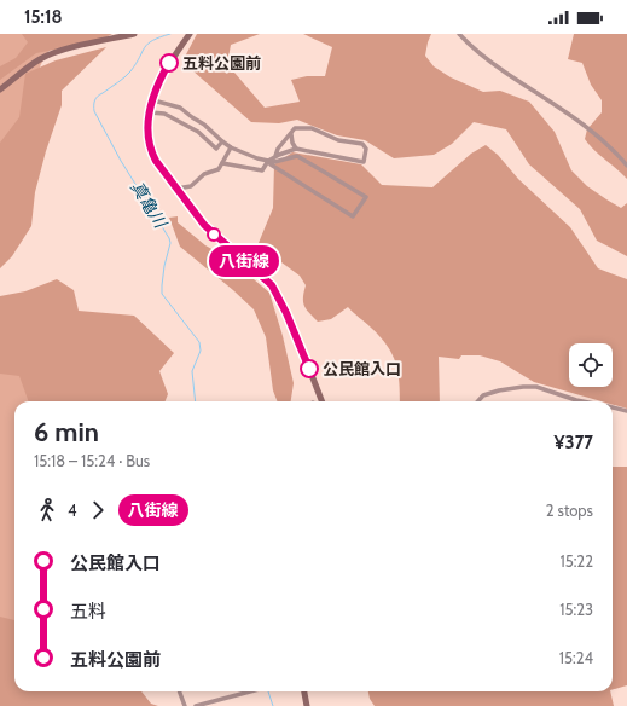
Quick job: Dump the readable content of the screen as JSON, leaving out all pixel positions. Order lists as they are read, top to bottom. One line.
{"water":["真亀川"],"places":["五料公園前","公民館入口"],"lines":["bus line 八街線"],"page":{"status":"15:18","on_map":"八街線","heading":["6 min","15:18 – 15:24 · Bus","¥377"],"legs":["4","八街線","2 stops"],"list":[{"name":"公民館入口","value":"15:22"},{"name":"五料","value":"15:23"},{"name":"五料公園前","value":"15:24"}]}}
